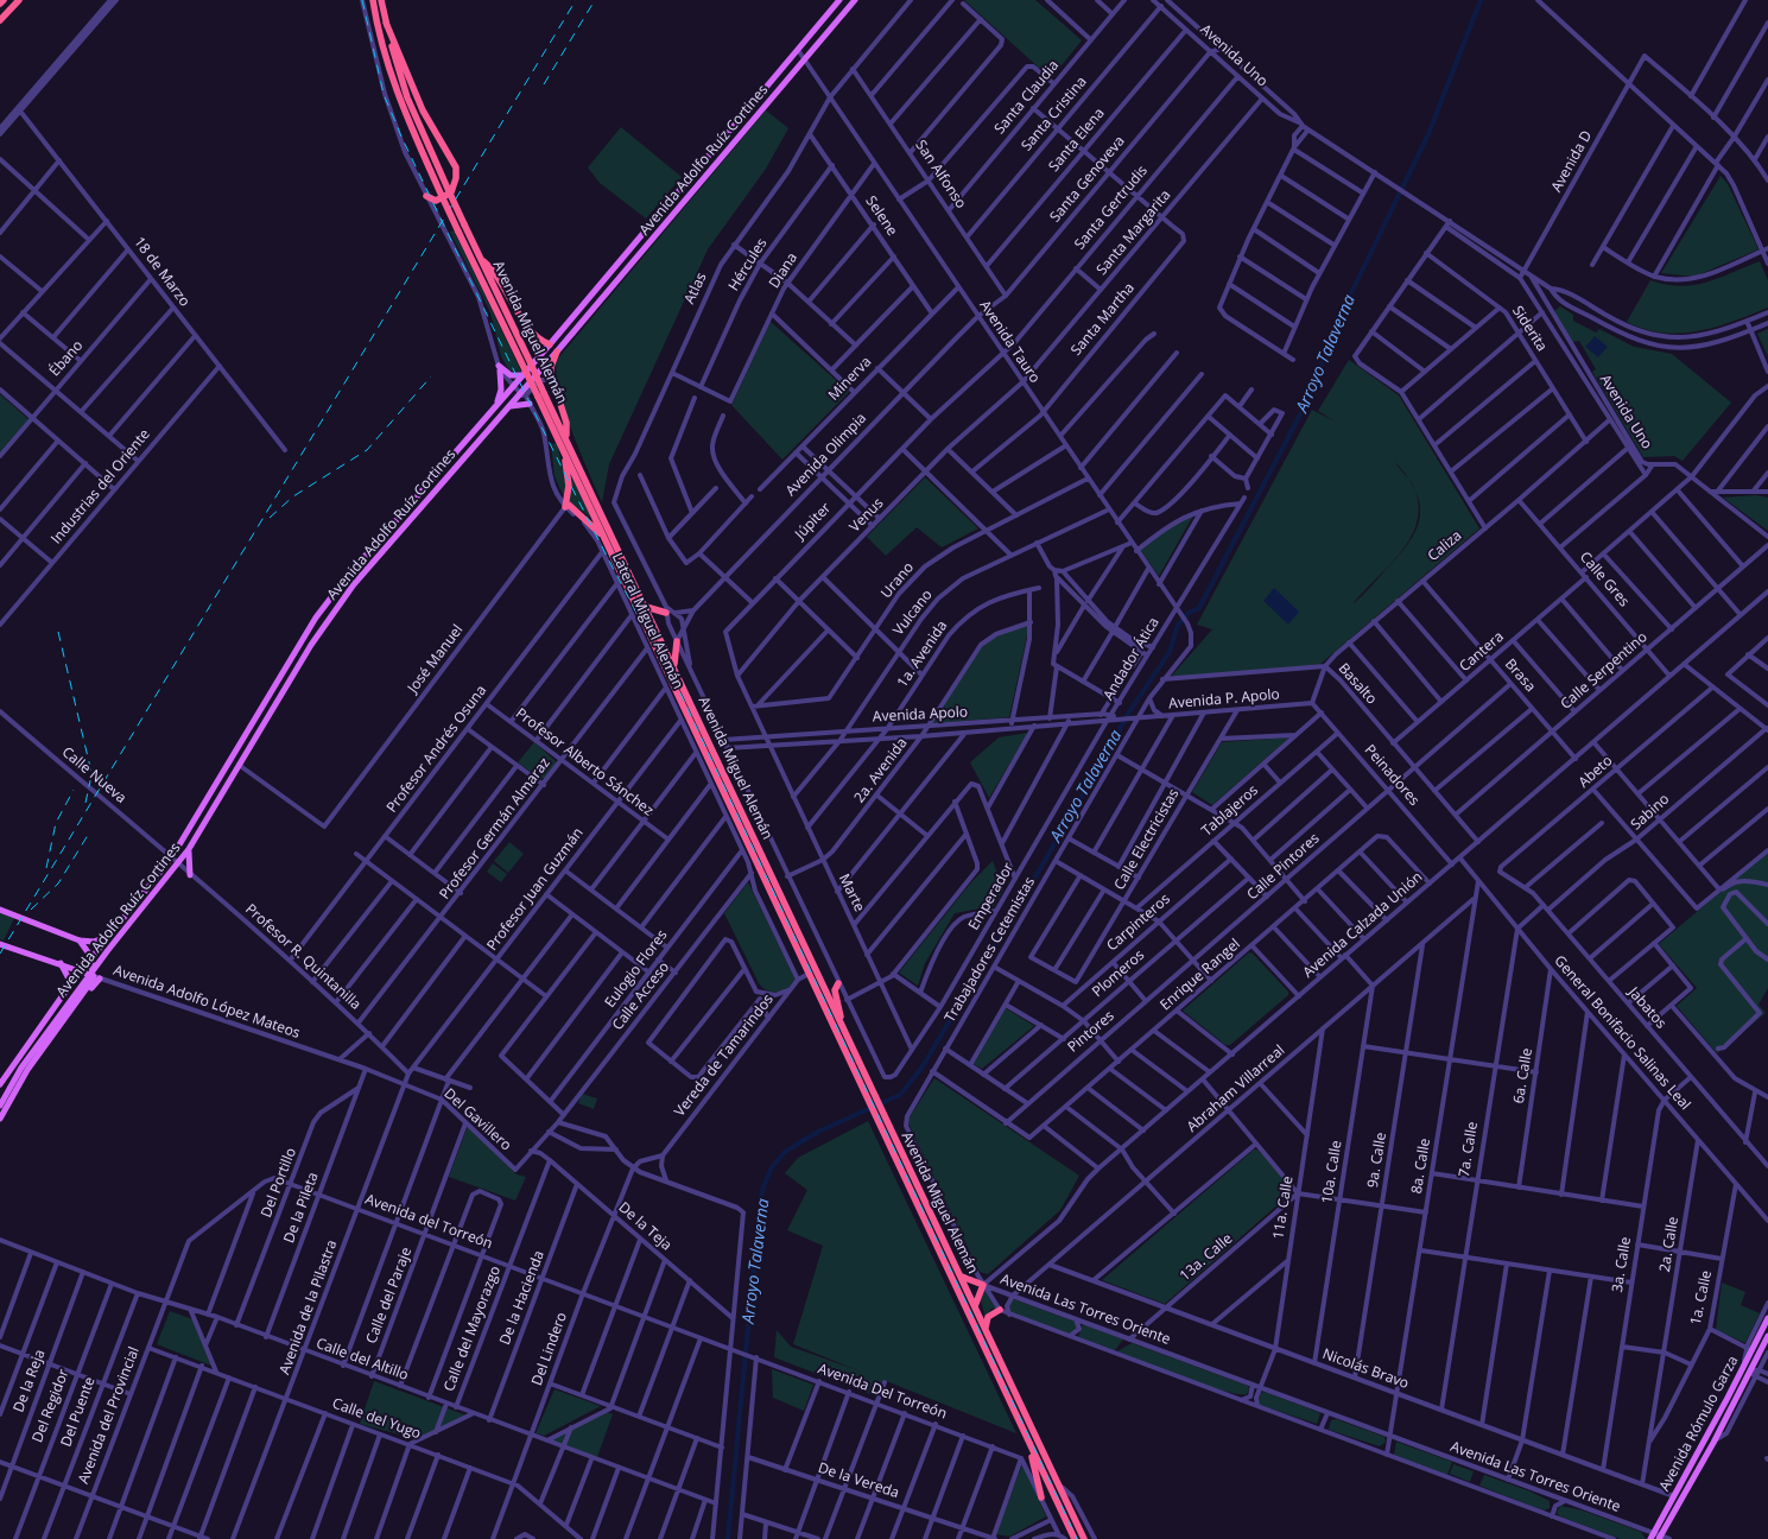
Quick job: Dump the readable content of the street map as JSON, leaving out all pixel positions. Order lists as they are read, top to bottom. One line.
{"streets":{"highway":["Avenida Miguel Alemán"],"main road":["Avenida Adolfo Ruíz Cortines","Avenida Adolfo López Mateos","Avenida Rómulo Garza"],"street":["Avenida Uno","Santa Claudia","Santa Cristina","Santa Elena","Avenida D","San Alfonso","Santa Genoveva","Santa Gertrudis","Selene","Santa Margarita","Hércules","Diana","18 de Marzo","Atlas","Santa Martha","Siderita","Avenida Tauro","Ébano","Minerva","Avenida Olimpia","Industrias del Oriente","Venus","Júpiter","Caliza","Calle Gres","Urano","Vulcano","Lateral Miguel Alemán","Cantera","1a. Avenida","José Manuel","Andador Ática","Calle Serpentino","Brasa","Basalto","Avenida P. Apolo","Avenida Apolo","Profesor Andrés Osuna","Profesor Alberto Sánchez","2a. Avenida","Abeto","Calle Nueva","Peinadores","Tablajeros","Sabino","Profesor Germán Almaraz","Calle Electricistas","Calle Pintores","Profesor Juan Guzmán","Marte","Emperador","Carpinteros","Avenida Calzada Unión","Trabajadores Cetemistas","Profesor R. Quintanilla","Eulogio Flores","Plomeros","Enrique Rangel","Calle Acceso","Jabatos","Pintores","General Bonifacio Salinas Leal","Vereda de Tamarindos","6a. Calle","Abraham Villarreal","Del Gavillero","7a. Calle","9a. Calle","8a. Calle","10a. Calle","Del Portillo","De la Pileta","11a. Calle","Avenida del Torreón","De la Teja","2a. Calle","13a. Calle","3a. Calle","Calle del Paraje","De la Hacienda","1a. Calle","Avenida de la Pilastra","Avenida Las Torres Oriente","Calle del Mayorazgo","Del Lindero","Calle del Altillo","Nicolás Bravo","De la Reja","Avenida Del Torreón","Del Regidor","Del Puente","Avenida del Provincial","Calle del Yugo","De la Vereda"]},"crossings":[["Avenida Uno","Santa Cristina"],["Avenida Uno","Santa Elena"],["Avenida Uno","Avenida D"],["Avenida Uno","Santa Genoveva"],["Avenida Uno","Santa Gertrudis"],["Avenida Uno","Santa Margarita"],["Avenida Uno","Caliza"],["Santa Claudia","San Alfonso"],["Santa Cristina","San Alfonso"],["Santa Elena","San Alfonso"],["Avenida Adolfo Ruíz Cortines","Avenida Miguel Alemán"],["Avenida Adolfo Ruíz Cortines","Avenida Tauro"],["Avenida Adolfo Ruíz Cortines","Lateral Miguel Alemán"],["Avenida Adolfo Ruíz Cortines","José Manuel"],["Avenida Adolfo Ruíz Cortines","Calle Nueva"],["Avenida Adolfo Ruíz Cortines","Profesor R. Quintanilla"],["Avenida Adolfo Ruíz Cortines","Avenida Adolfo López Mateos"],["San Alfonso","Santa Genoveva"],["San Alfonso","Atlas"],["Santa Genoveva","Avenida Tauro"],["Santa Genoveva","Avenida Olimpia"],["Santa Gertrudis","Avenida Tauro"],["Santa Gertrudis","Júpiter"],["Selene","Hércules"],["Selene","Diana"],["Selene","Atlas"],["Selene","Minerva"],["Santa Margarita","Santa Martha"],["Santa Margarita","Avenida Tauro"],["Santa Margarita","Venus"],["Hércules","Diana"],["Diana","Avenida Tauro"],["18 de Marzo","Ébano"],["18 de Marzo","Industrias del Oriente"],["Atlas","Avenida Miguel Alemán"],["Atlas","Avenida Tauro"],["Santa Martha","Avenida Tauro"],["Siderita","Caliza"],["Avenida Miguel Alemán","Avenida Olimpia"],["Avenida Miguel Alemán","Avenida Apolo"],["Avenida Miguel Alemán","2a. Avenida"],["Avenida Miguel Alemán","Emperador"],["Avenida Miguel Alemán","Vereda de Tamarindos"],["Avenida Tauro","Minerva"],["Avenida Tauro","Avenida Olimpia"],["Avenida Tauro","Venus"],["Avenida Tauro","Júpiter"],["Avenida Tauro","Urano"],["Avenida Tauro","Vulcano"],["Avenida Tauro","Andador Ática"],["Avenida Tauro","Trabajadores Cetemistas"],["Venus","Júpiter"],["Júpiter","Urano"],["Júpiter","Avenida Apolo"],["Júpiter","Marte"],["Caliza","Calle Gres"],["Caliza","Brasa"],["Caliza","Basalto"],["Caliza","Avenida P. Apolo"],["Caliza","Peinadores"],["Calle Gres","Cantera"],["Calle Gres","Calle Serpentino"],["Calle Gres","Avenida Calzada Unión"],["Vulcano","Avenida Apolo"],["Vulcano","Marte"],["Lateral Miguel Alemán","José Manuel"],["Lateral Miguel Alemán","Profesor Andrés Osuna"],["Lateral Miguel Alemán","Profesor Germán Almaraz"],["Lateral Miguel Alemán","Profesor Juan Guzmán"],["Lateral Miguel Alemán","Eulogio Flores"],["Lateral Miguel Alemán","Calle Acceso"],["Lateral Miguel Alemán","Vereda de Tamarindos"],["Cantera","Brasa"],["Cantera","Basalto"],["1a. Avenida","Avenida Apolo"],["1a. Avenida","Marte"],["Andador Ática","Avenida Apolo"],["Andador Ática","Emperador"],["Calle Serpentino","Brasa"],["Calle Serpentino","Basalto"],["Brasa","Calle Pintores"],["Brasa","Avenida Calzada Unión"],["Basalto","Calle Pintores"],["Basalto","Avenida Calzada Unión"],["Basalto","Trabajadores Cetemistas"],["Avenida P. Apolo","Avenida Apolo"],["Avenida P. Apolo","Peinadores"],["Avenida P. Apolo","Calle Electricistas"],["Avenida P. Apolo","Trabajadores Cetemistas"],["Avenida Apolo","2a. Avenida"],["Avenida Apolo","Marte"],["Avenida Apolo","Emperador"],["Avenida Apolo","Trabajadores Cetemistas"],["Profesor Andrés Osuna","Profesor Alberto Sánchez"],["Profesor Andrés Osuna","Profesor R. Quintanilla"],["Profesor Alberto Sánchez","Profesor Germán Almaraz"],["Profesor Alberto Sánchez","Profesor Juan Guzmán"],["2a. Avenida","Marte"],["Abeto","Jabatos"],["Calle Nueva","Profesor R. Quintanilla"],["Peinadores","Tablajeros"],["Peinadores","Calle Pintores"],["Peinadores","Avenida Calzada Unión"],["Sabino","Jabatos"],["Profesor Germán Almaraz","Profesor R. Quintanilla"],["Calle Pintores","Pintores"],["Profesor Juan Guzmán","Profesor R. Quintanilla"],["Profesor Juan Guzmán","Avenida Adolfo López Mateos"],["Profesor Juan Guzmán","Del Gavillero"],["Profesor Juan Guzmán","Avenida de la Pilastra"],["Marte","Emperador"],["Avenida Calzada Unión","Trabajadores Cetemistas"],["Avenida Calzada Unión","Enrique Rangel"],["Avenida Calzada Unión","General Bonifacio Salinas Leal"],["Avenida Calzada Unión","Avenida Las Torres Oriente"],["Trabajadores Cetemistas","Avenida Las Torres Oriente"],["Enrique Rangel","Pintores"],["Calle Acceso","Del Gavillero"],["Avenida Adolfo López Mateos","Del Gavillero"],["Avenida Adolfo López Mateos","Avenida de la Pilastra"],["General Bonifacio Salinas Leal","6a. Calle"],["General Bonifacio Salinas Leal","7a. Calle"],["General Bonifacio Salinas Leal","8a. Calle"],["General Bonifacio Salinas Leal","2a. Calle"],["General Bonifacio Salinas Leal","3a. Calle"],["General Bonifacio Salinas Leal","1a. Calle"],["Abraham Villarreal","9a. Calle"],["Abraham Villarreal","8a. Calle"],["Abraham Villarreal","10a. Calle"],["Abraham Villarreal","11a. Calle"],["Abraham Villarreal","Avenida Las Torres Oriente"],["Abraham Villarreal","Nicolás Bravo"],["Del Gavillero","Calle del Paraje"],["Del Gavillero","Avenida de la Pilastra"],["7a. Calle","Nicolás Bravo"],["9a. Calle","Nicolás Bravo"],["8a. Calle","Avenida Las Torres Oriente"],["8a. Calle","Nicolás Bravo"],["10a. Calle","Nicolás Bravo"],["Del Portillo","De la Pileta"],["Del Portillo","Avenida del Torreón"],["Del Portillo","Calle del Altillo"],["De la Pileta","Avenida del Torreón"],["De la Pileta","Calle del Altillo"],["11a. Calle","13a. Calle"],["11a. Calle","Avenida Las Torres Oriente"],["11a. Calle","Nicolás Bravo"],["Avenida del Torreón","Calle del Paraje"],["Avenida del Torreón","De la Hacienda"],["Avenida del Torreón","Avenida de la Pilastra"],["Avenida del Torreón","Calle del Mayorazgo"],["Avenida del Torreón","Del Lindero"],["Avenida del Torreón","Calle del Altillo"],["Avenida del Torreón","Avenida Del Torreón"],["Avenida del Torreón","Avenida del Provincial"],["De la Teja","De la Hacienda"],["De la Teja","Calle del Mayorazgo"],["De la Teja","Del Lindero"],["2a. Calle","1a. Calle"],["2a. Calle","Nicolás Bravo"],["13a. Calle","Avenida Las Torres Oriente"],["13a. Calle","Nicolás Bravo"],["3a. Calle","Nicolás Bravo"],["Calle del Paraje","Calle del Altillo"],["De la Hacienda","Calle del Altillo"],["Avenida de la Pilastra","Calle del Altillo"],["Avenida de la Pilastra","Calle del Yugo"],["Avenida Las Torres Oriente","Avenida Rómulo Garza"],["Calle del Mayorazgo","Calle del Altillo"],["Del Lindero","Calle del Altillo"],["Del Lindero","Calle del Yugo"],["Calle del Altillo","De la Reja"],["Calle del Altillo","Del Regidor"],["Calle del Altillo","Del Puente"],["Calle del Altillo","Avenida del Provincial"],["Nicolás Bravo","Avenida Rómulo Garza"],["Avenida del Provincial","Calle del Yugo"]],"water":["Arroyo Talaverna"]}
